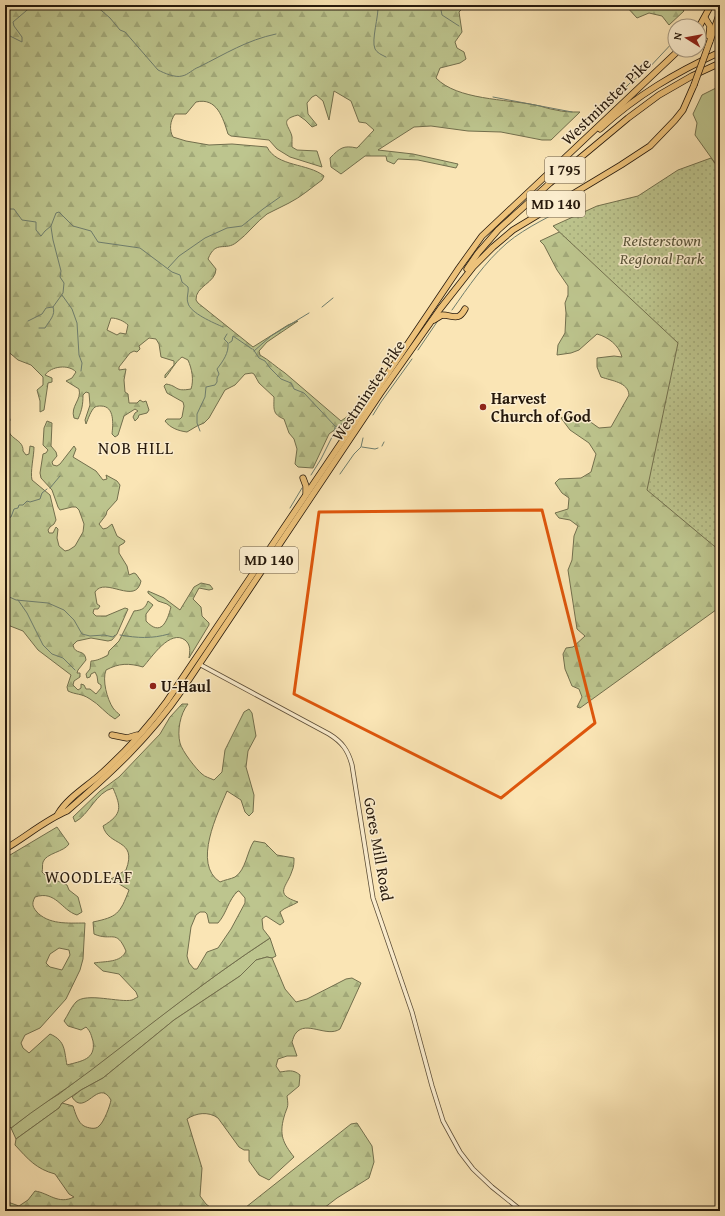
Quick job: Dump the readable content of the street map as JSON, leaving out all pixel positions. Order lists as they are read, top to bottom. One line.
{"streets":{"highway":["Westminster Pike","I 795","MD 140"],"street":["Gores Mill Road"]},"crossings":[["Westminster Pike","I 795"],["Westminster Pike","Gores Mill Road"]],"districts":["NOB HILL","WOODLEAF"],"parks":["Reisterstown Regional Park"],"places":["Harvest Church of God","U-Haul"],"north":"left"}
